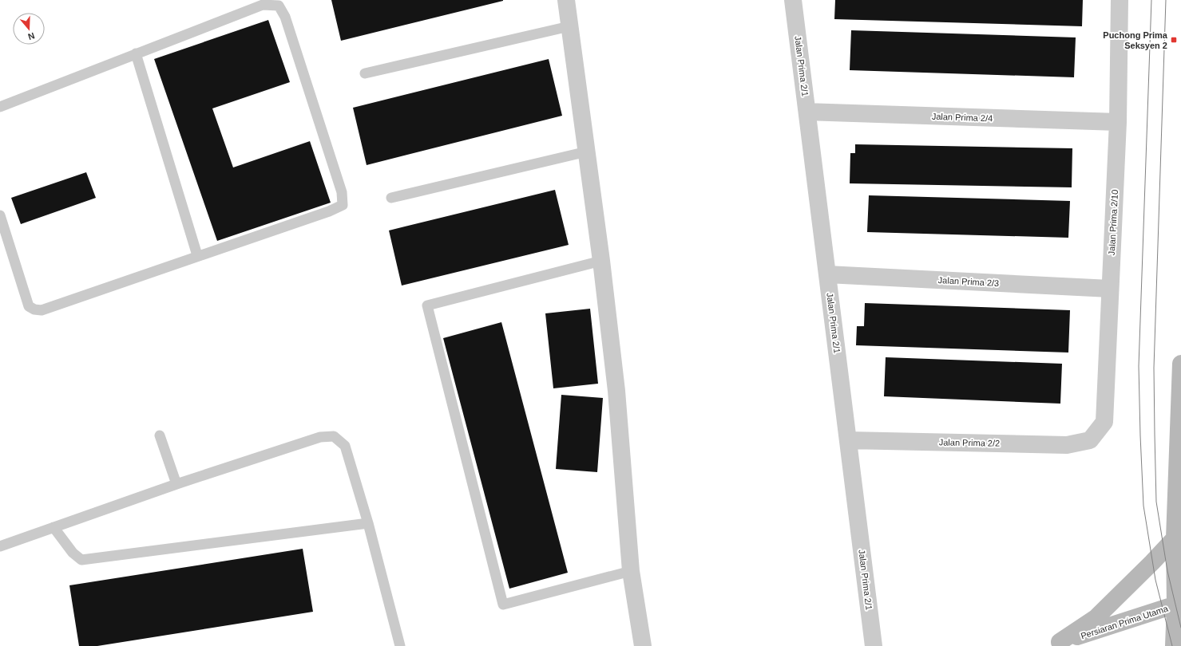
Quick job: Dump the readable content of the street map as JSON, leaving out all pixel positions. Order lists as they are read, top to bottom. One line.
{"streets":{"main road":["Persiaran Prima Utama"],"street":["Jalan Prima 2/1","Jalan Prima 2/4","Jalan Prima 2/10","Jalan Prima 2/3","Jalan Prima 2/2"]},"crossings":[["Jalan Prima 2/1","Jalan Prima 2/4"],["Jalan Prima 2/1","Jalan Prima 2/3"],["Jalan Prima 2/1","Jalan Prima 2/2"],["Jalan Prima 2/4","Jalan Prima 2/10"],["Jalan Prima 2/10","Jalan Prima 2/3"],["Jalan Prima 2/10","Jalan Prima 2/2"]],"places":{"transit":["Puchong Prima Seksyen 2"]},"north":"bottom"}
